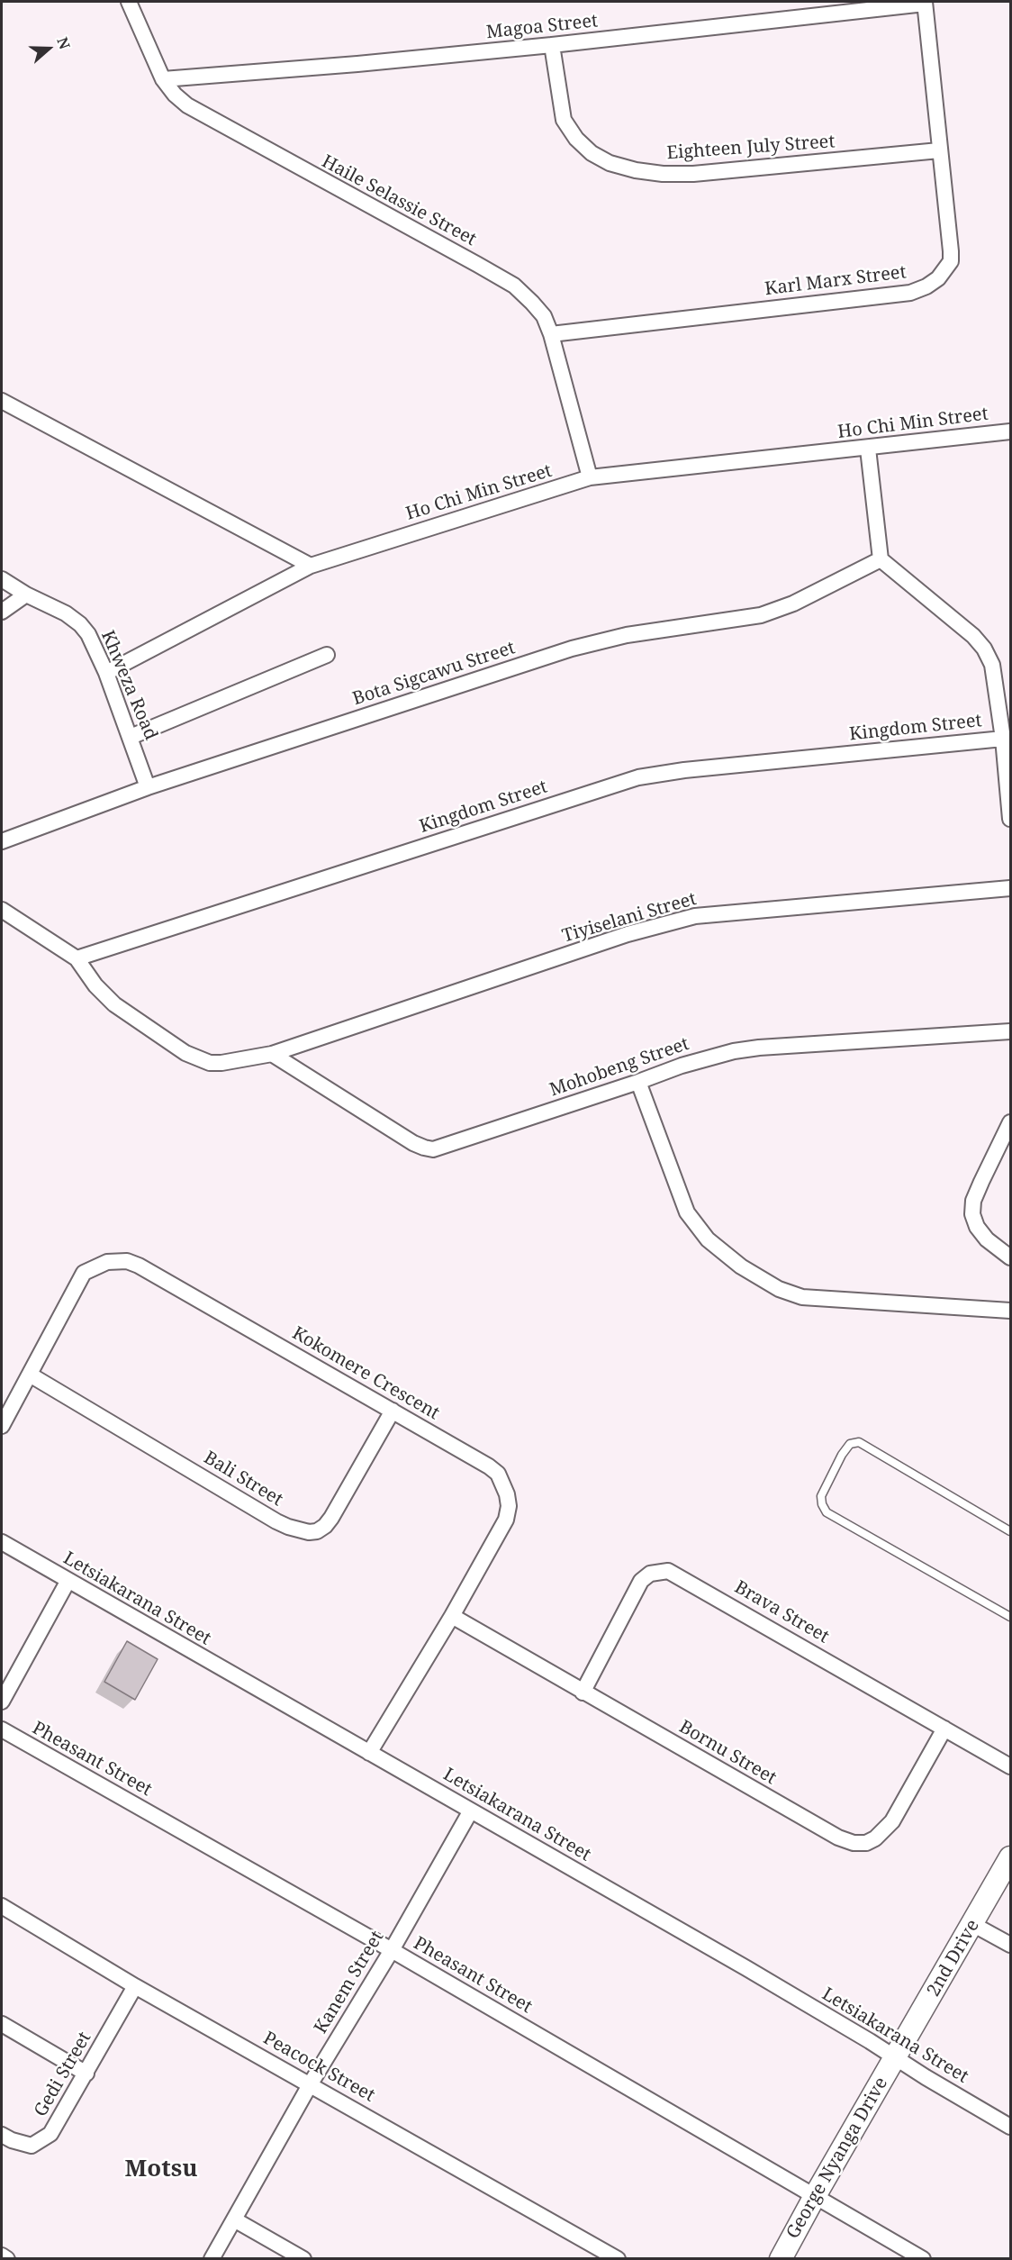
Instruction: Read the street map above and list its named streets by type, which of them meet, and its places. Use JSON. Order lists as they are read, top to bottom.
{
  "streets": {
    "street": [
      "Magoa Street",
      "Eighteen July Street",
      "Haile Selassie Street",
      "Karl Marx Street",
      "Ho Chi Min Street",
      "Bota Sigcawu Street",
      "Khweza Road",
      "Kingdom Street",
      "Tiyiselani Street",
      "Mohobeng Street",
      "Kokomere Crescent",
      "Bali Street",
      "Letsiakarana Street",
      "Brava Street",
      "Bornu Street",
      "Pheasant Street",
      "2nd Drive",
      "Kanem Street",
      "Peacock Street",
      "Gedi Street",
      "George Nyanga Drive"
    ]
  },
  "crossings": [
    ["Magoa Street", "Eighteen July Street"],
    ["Magoa Street", "Haile Selassie Street"],
    ["Magoa Street", "Karl Marx Street"],
    ["Eighteen July Street", "Karl Marx Street"],
    ["Haile Selassie Street", "Karl Marx Street"],
    ["Haile Selassie Street", "Ho Chi Min Street"],
    ["Ho Chi Min Street", "Khweza Road"],
    ["Bota Sigcawu Street", "Khweza Road"],
    ["Kingdom Street", "Tiyiselani Street"],
    ["Tiyiselani Street", "Mohobeng Street"],
    ["Kokomere Crescent", "Bali Street"],
    ["Kokomere Crescent", "Letsiakarana Street"],
    ["Kokomere Crescent", "Bornu Street"],
    ["Letsiakarana Street", "2nd Drive"],
    ["Letsiakarana Street", "Kanem Street"],
    ["Letsiakarana Street", "George Nyanga Drive"],
    ["Brava Street", "Bornu Street"],
    ["Pheasant Street", "Kanem Street"],
    ["Pheasant Street", "George Nyanga Drive"],
    ["2nd Drive", "George Nyanga Drive"],
    ["Kanem Street", "Peacock Street"],
    ["Peacock Street", "Gedi Street"]
  ],
  "districts": ["Motsu"],
  "north": "right"
}
